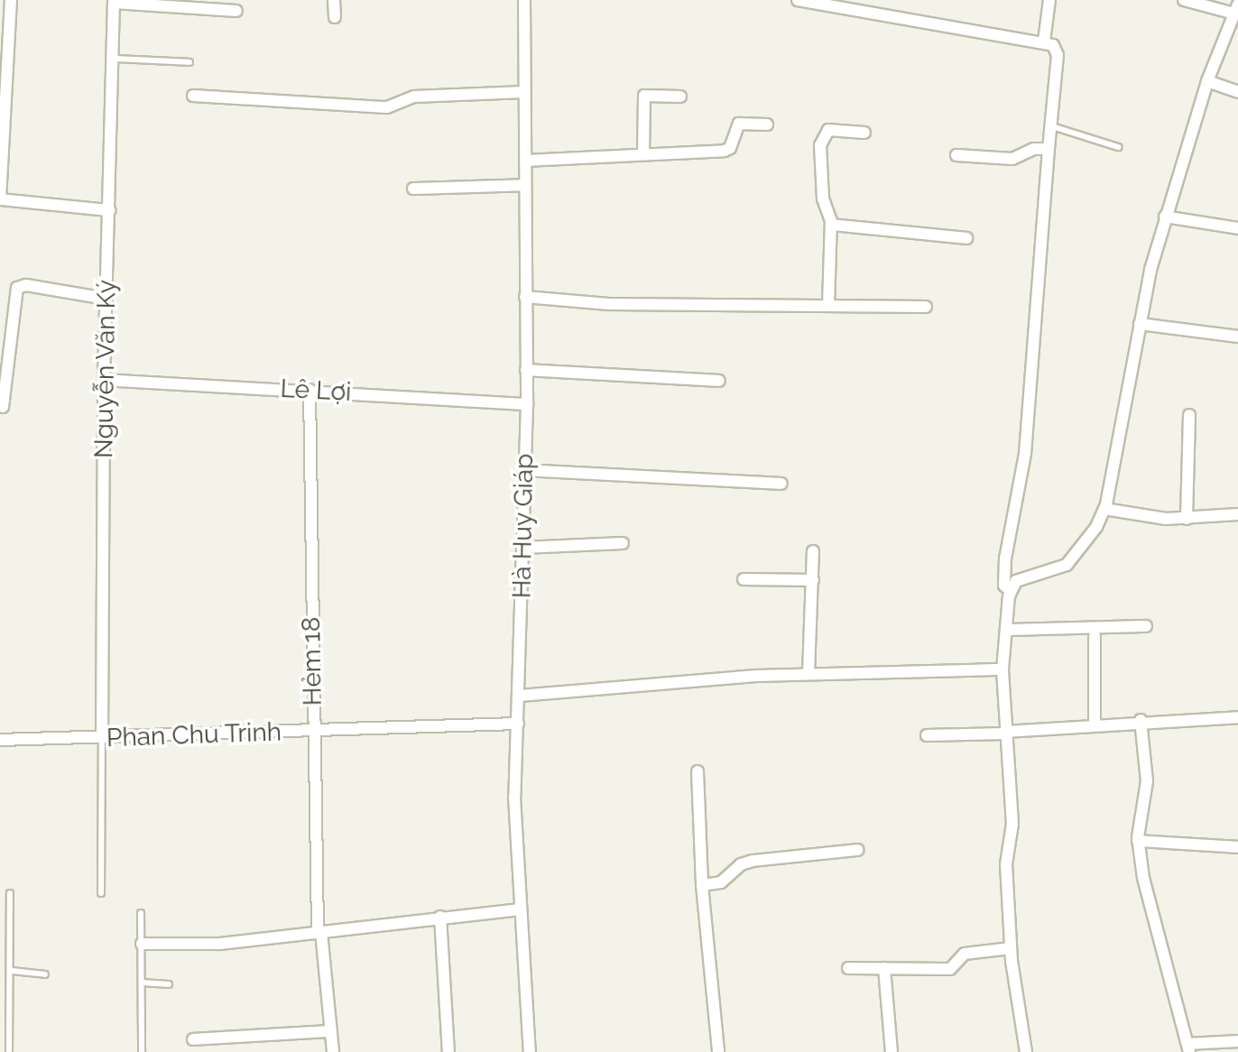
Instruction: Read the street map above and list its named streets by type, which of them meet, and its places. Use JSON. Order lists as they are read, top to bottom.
{
  "streets": {
    "street": [
      "Nguyễn Văn Ký",
      "Lê Lợi",
      "Hà Huy Giáp",
      "Hẻm 18",
      "Phan Chu Trinh"
    ]
  },
  "crossings": [
    ["Nguyễn Văn Ký", "Lê Lợi"],
    ["Nguyễn Văn Ký", "Phan Chu Trinh"],
    ["Lê Lợi", "Hà Huy Giáp"],
    ["Lê Lợi", "Hẻm 18"],
    ["Hà Huy Giáp", "Phan Chu Trinh"],
    ["Hẻm 18", "Phan Chu Trinh"]
  ]
}
